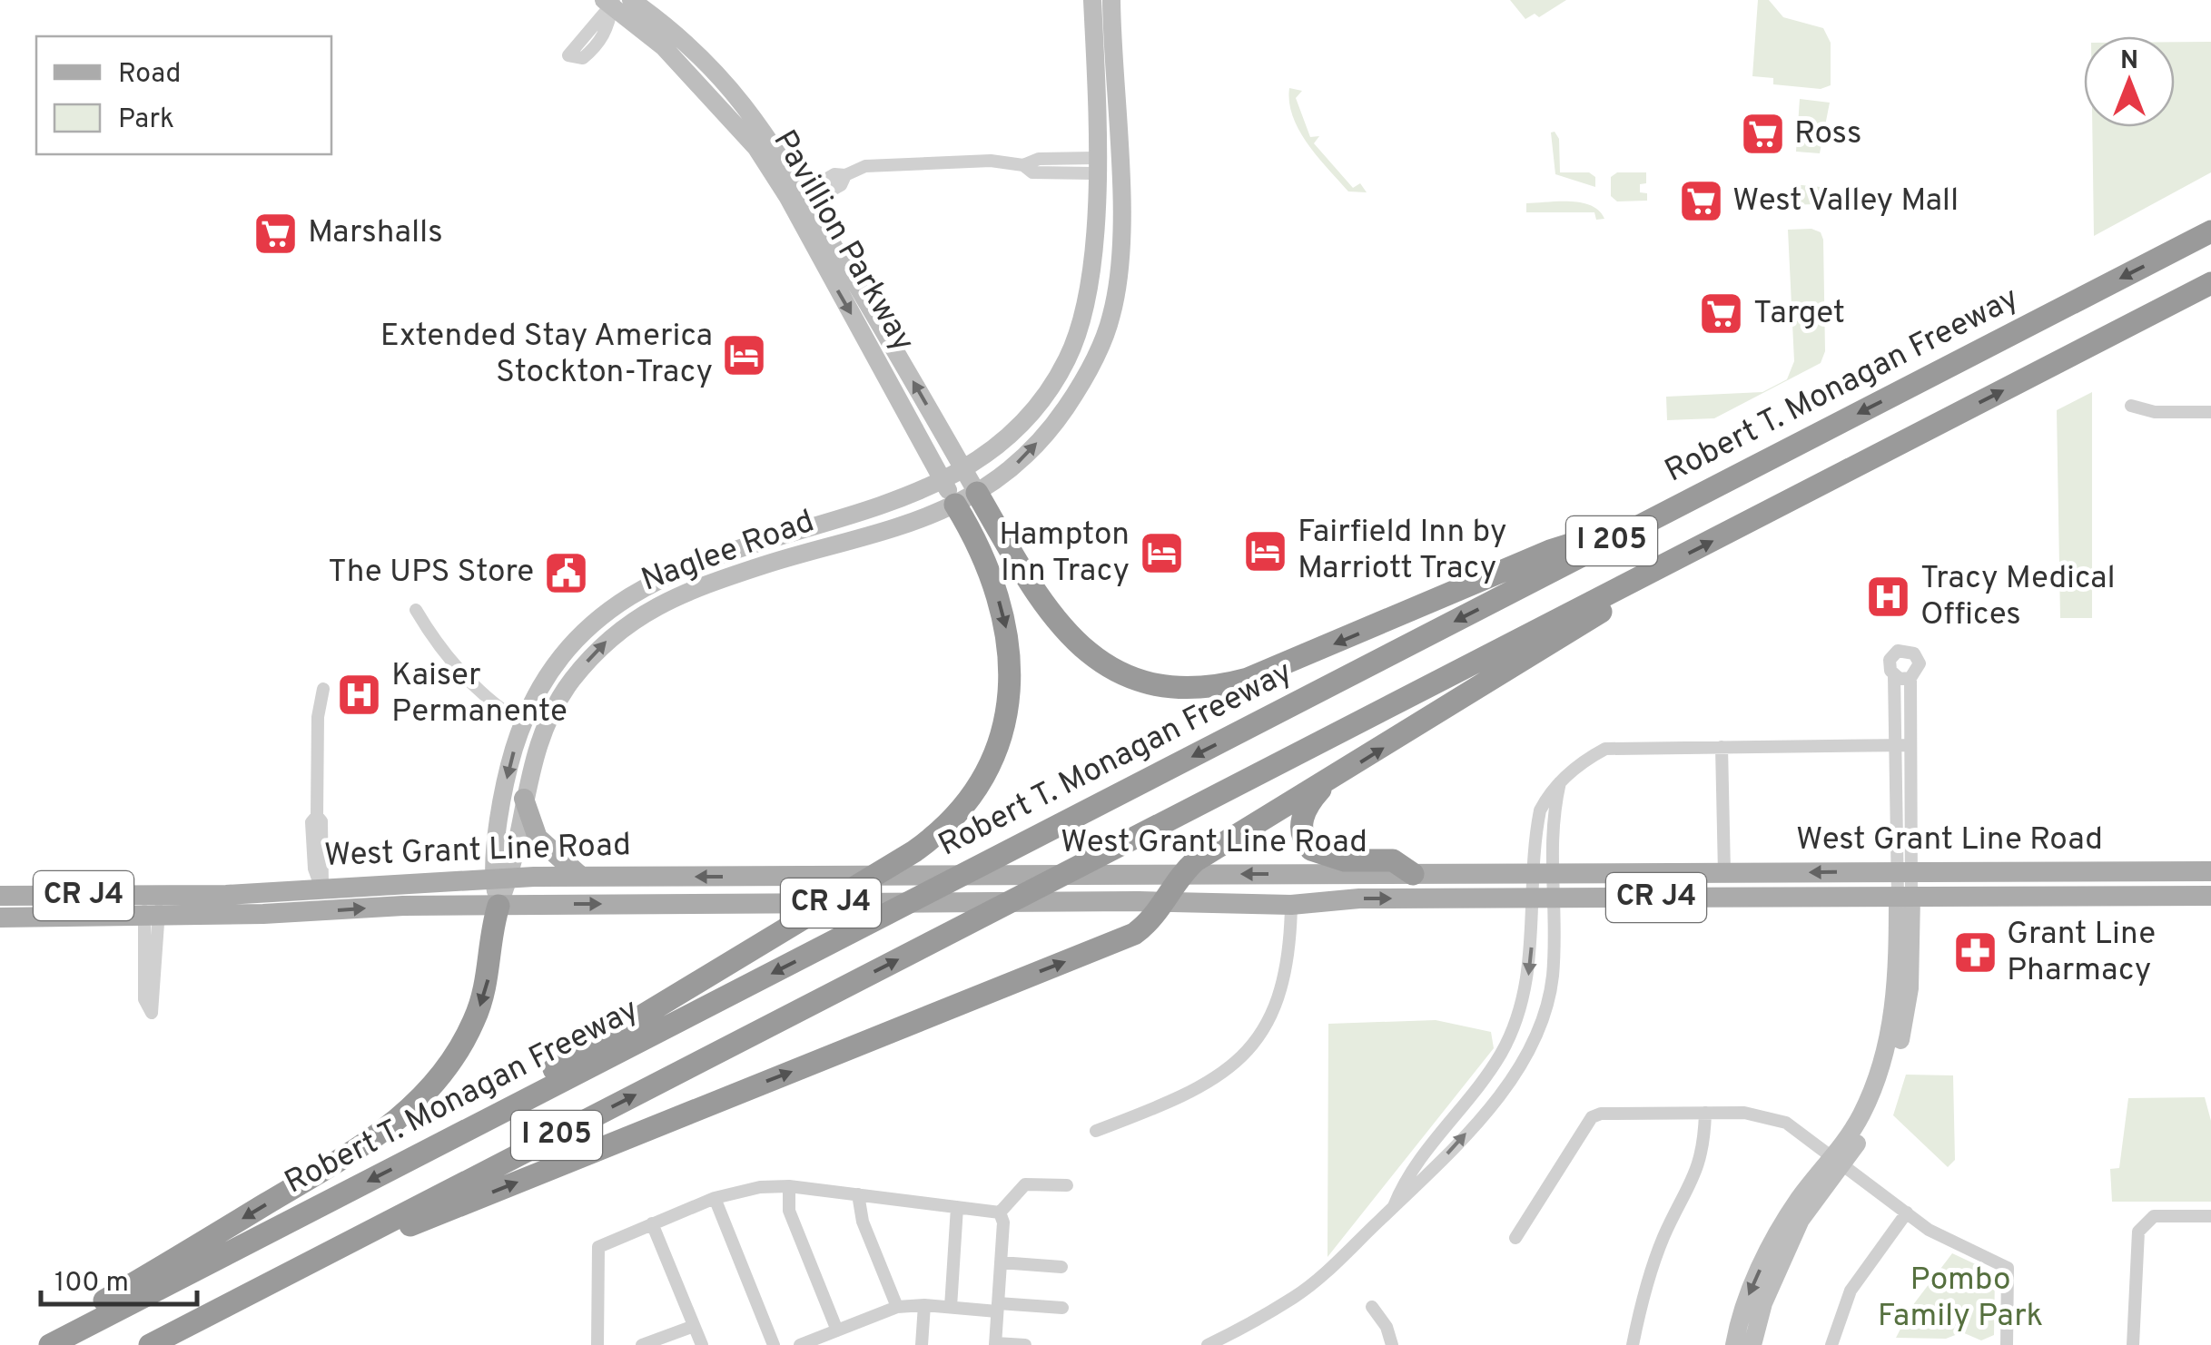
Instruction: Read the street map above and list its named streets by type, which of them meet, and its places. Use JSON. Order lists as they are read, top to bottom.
{
  "streets": {
    "highway": ["Robert T. Monagan Freeway", "I 205"],
    "main road": [
      "Pavillion Parkway",
      "Naglee Road",
      "West Grant Line Road",
      "CR J4"
    ]
  },
  "crossings": [
    ["Pavillion Parkway", "Naglee Road"],
    ["Naglee Road", "West Grant Line Road"]
  ],
  "parks": ["Pombo Family Park"],
  "places": {
    "supermarket": [
      "Ross",
      "West Valley Mall",
      "Marshalls",
      "Target"
    ],
    "hotel": ["Extended Stay America Stockton-Tracy", "Fairfield Inn by Marriott Tracy", "Hampton Inn Tracy"],
    "public building": ["The UPS Store"],
    "hospital": ["Tracy Medical Offices", "Kaiser Permanente"],
    "pharmacy": ["Grant Line Pharmacy"]
  },
  "legend": ["Road", "Park"],
  "scale_bar": "100 m",
  "north": "top"
}
